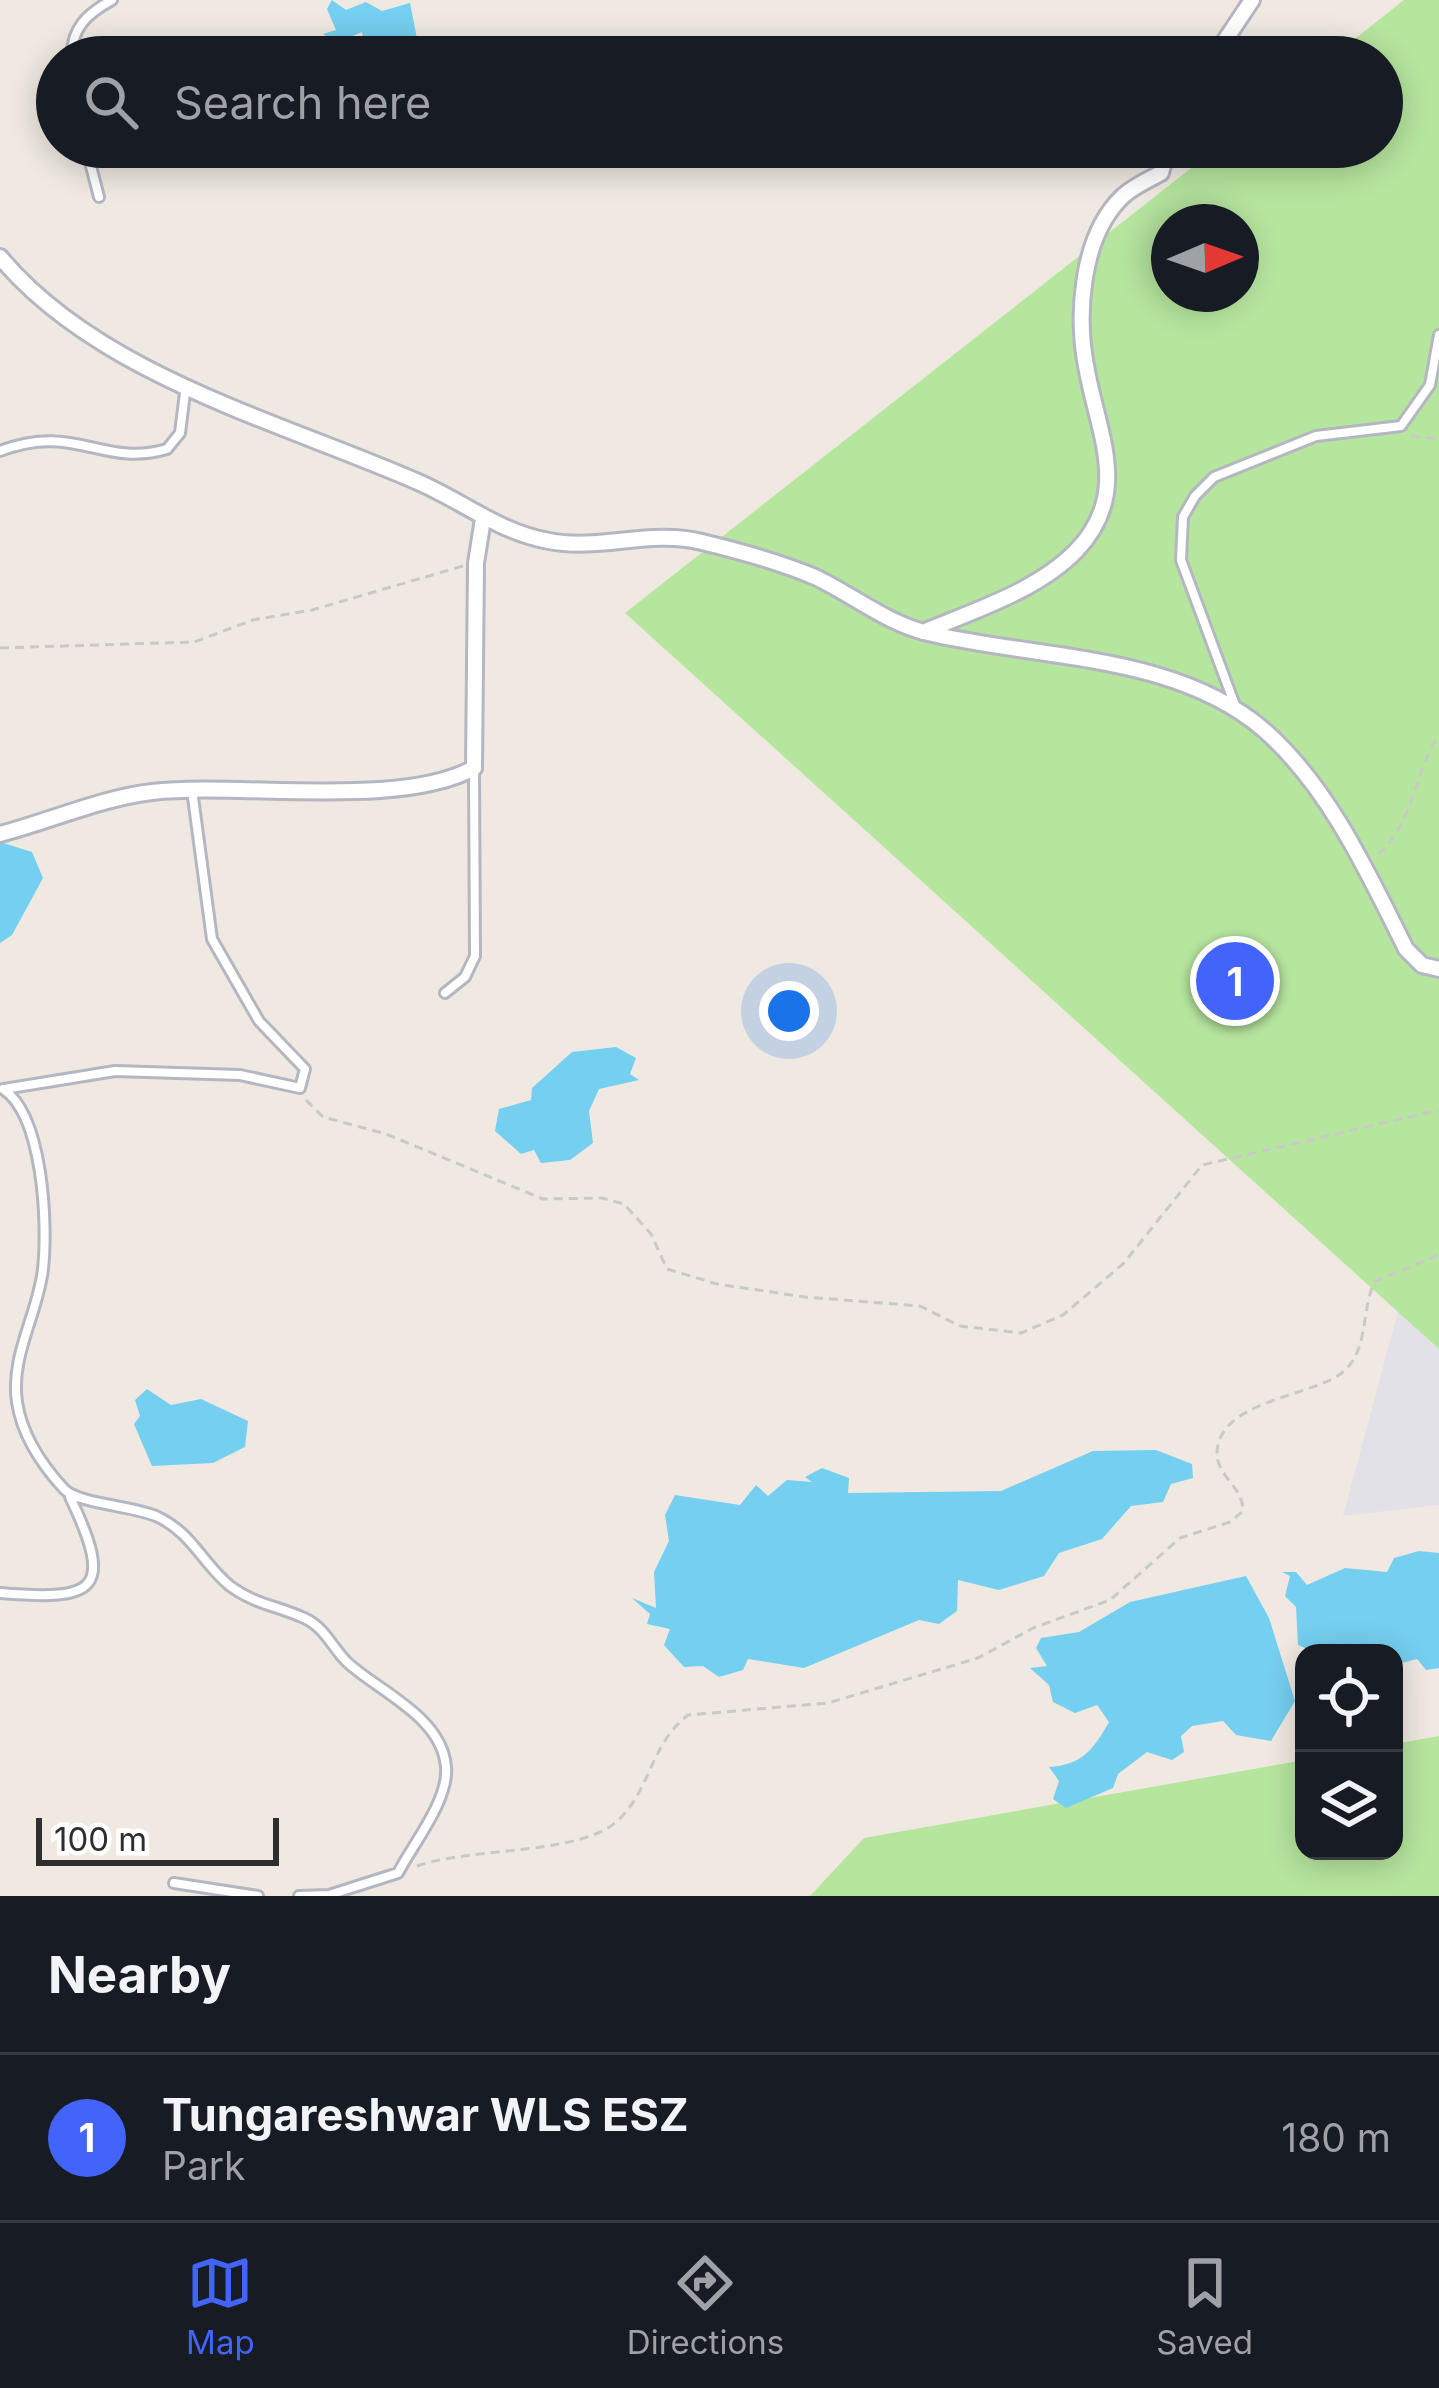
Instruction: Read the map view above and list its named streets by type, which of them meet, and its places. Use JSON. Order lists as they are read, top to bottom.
{
  "scale_bar": "100 m",
  "north": "right",
  "page": {
    "search": "Search here",
    "pins": "1",
    "scale": "100 m",
    "heading": "Nearby",
    "list": [
      {
        "mark": "1",
        "name": "Tungareshwar WLS ESZ",
        "note": "Park",
        "value": "180 m"
      }
    ],
    "nav": ["Map", "Directions", "Saved"]
  }
}
